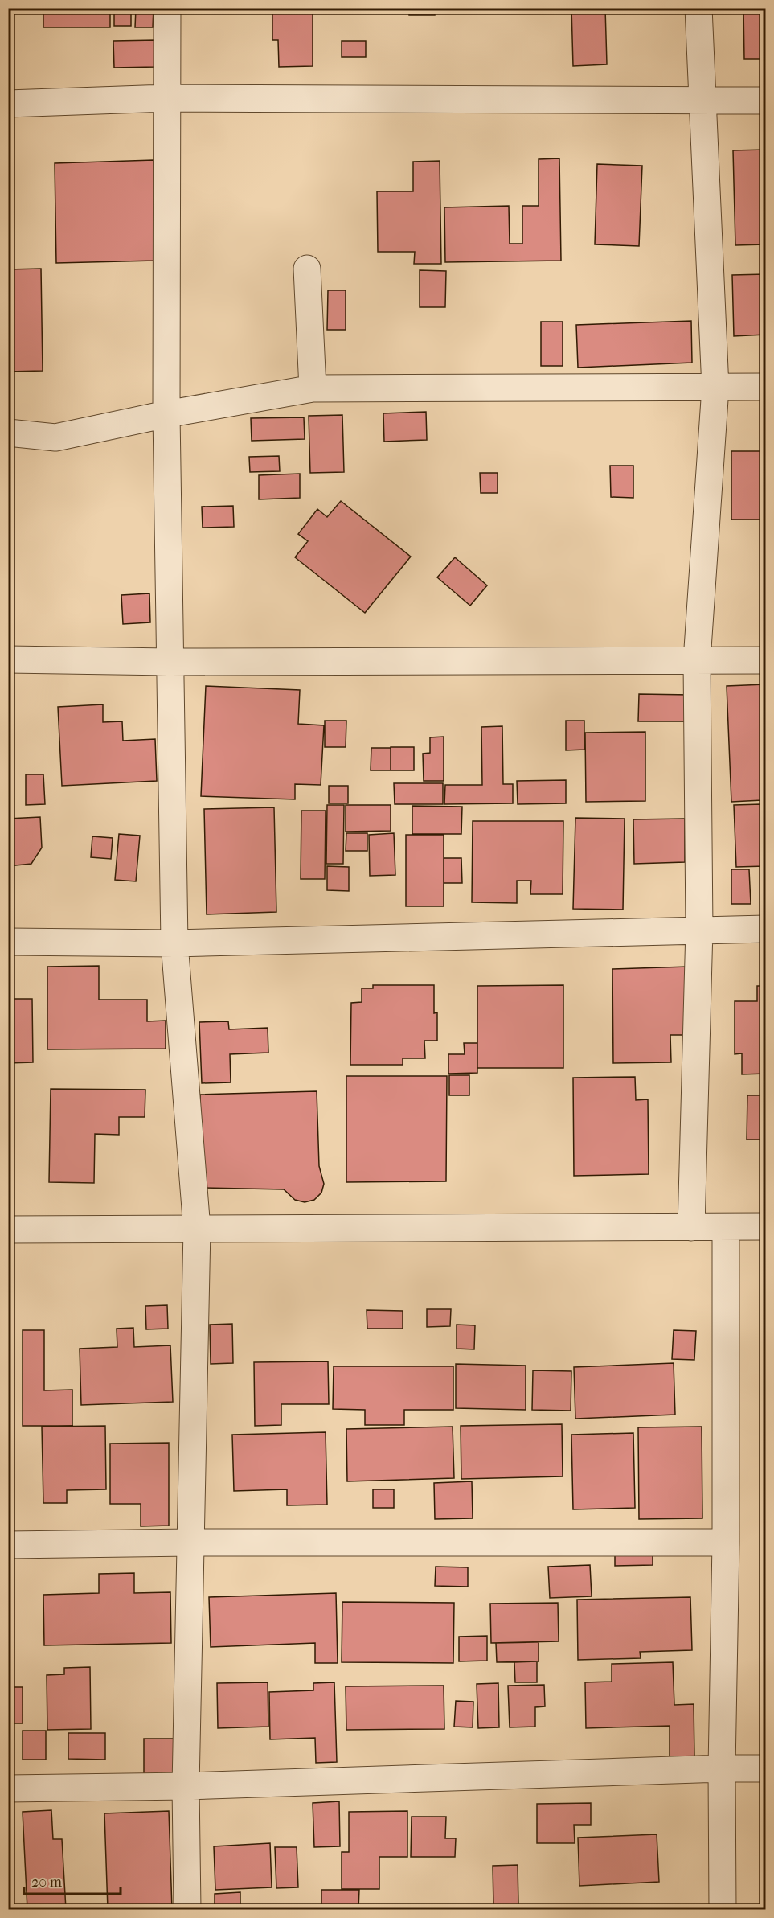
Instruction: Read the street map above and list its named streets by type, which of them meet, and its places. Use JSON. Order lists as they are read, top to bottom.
{
  "scale_bar": "20 m"
}
